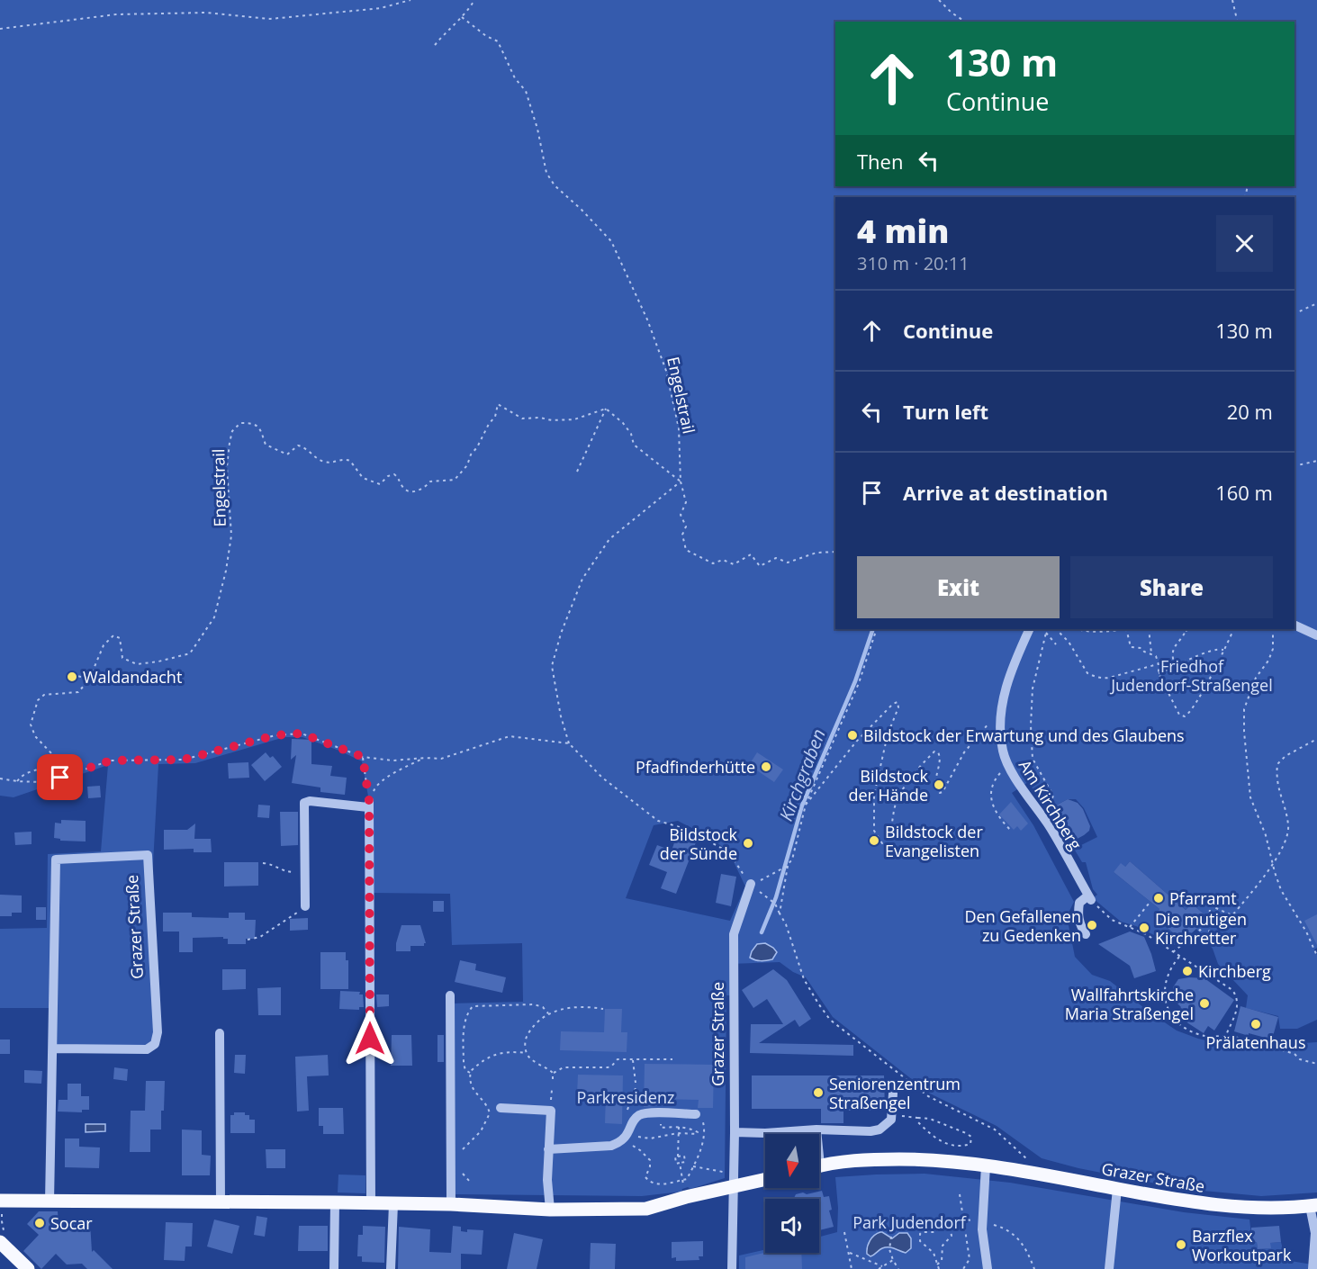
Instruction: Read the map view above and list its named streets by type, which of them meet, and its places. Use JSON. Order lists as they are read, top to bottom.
{
  "streets": {
    "main road": ["Grazer Straße"],
    "street": ["Am Kirchberg"],
    "path": ["Engelstrail"]
  },
  "water": ["Kirchgraben"],
  "parks": ["Friedhof Judendorf-Straßengel", "Parkresidenz", "Park Judendorf"],
  "places": [
    "Waldandacht",
    "Bildstock der Erwartung und des Glaubens",
    "Pfadfinderhütte",
    "Bildstock der Hände",
    "Bildstock der Evangelisten",
    "Bildstock der Sünde",
    "Pfarramt",
    "Den Gefallenen zu Gedenken",
    "Die mutigen Kirchretter",
    "Kirchberg",
    "Wallfahrtskirche Maria Straßengel",
    "Prälatenhaus",
    "Seniorenzentrum Straßengel",
    "Socar",
    "Barzflex Workoutpark"
  ],
  "north": "bottom",
  "page": {
    "turn": ["130 m", "Continue"],
    "then": "Then",
    "heading": ["4 min", "310 m · 20:11"],
    "list": [
      {
        "name": "Continue",
        "value": "130 m"
      },
      {
        "name": "Turn left",
        "value": "20 m"
      },
      {
        "name": "Arrive at destination",
        "value": "160 m"
      }
    ],
    "buttons": ["Exit", "Share"]
  }
}
